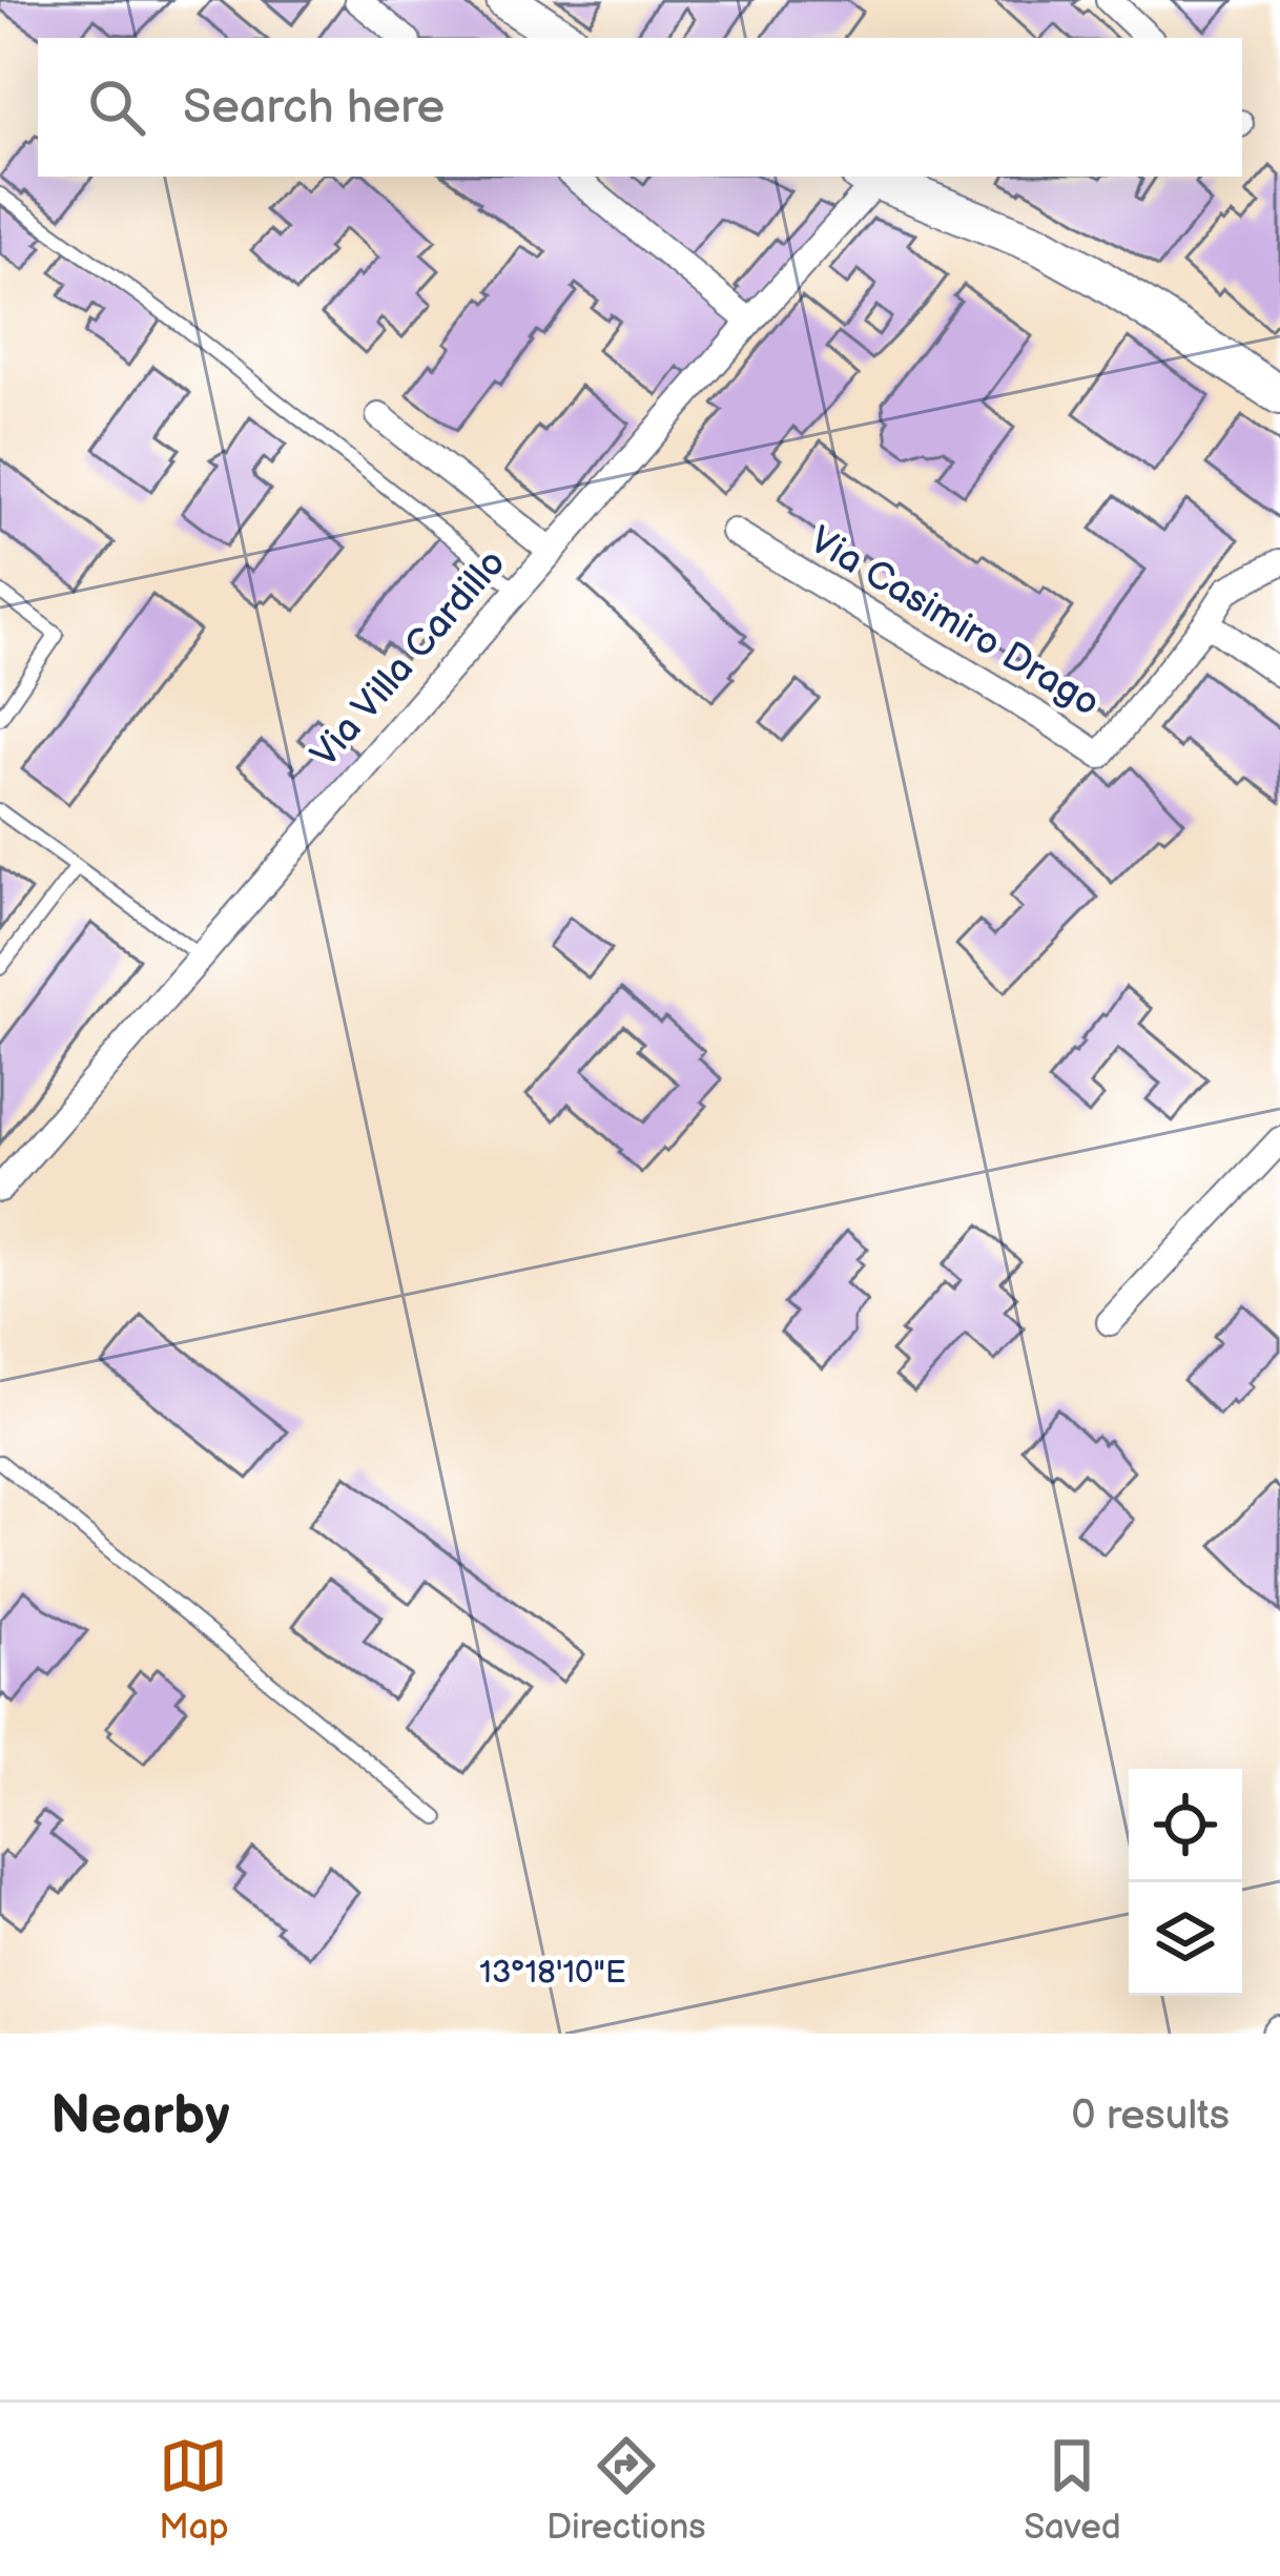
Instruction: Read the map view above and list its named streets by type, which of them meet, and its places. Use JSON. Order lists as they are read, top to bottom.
{
  "streets": {
    "street": ["Via Casimiro Drago", "Via Villa Cardillo"]
  },
  "page": {
    "search": "Search here",
    "heading": ["Nearby", "0 results"],
    "nav": ["Map", "Directions", "Saved"]
  },
  "coordinates": ["13°18'10\"E"]
}
